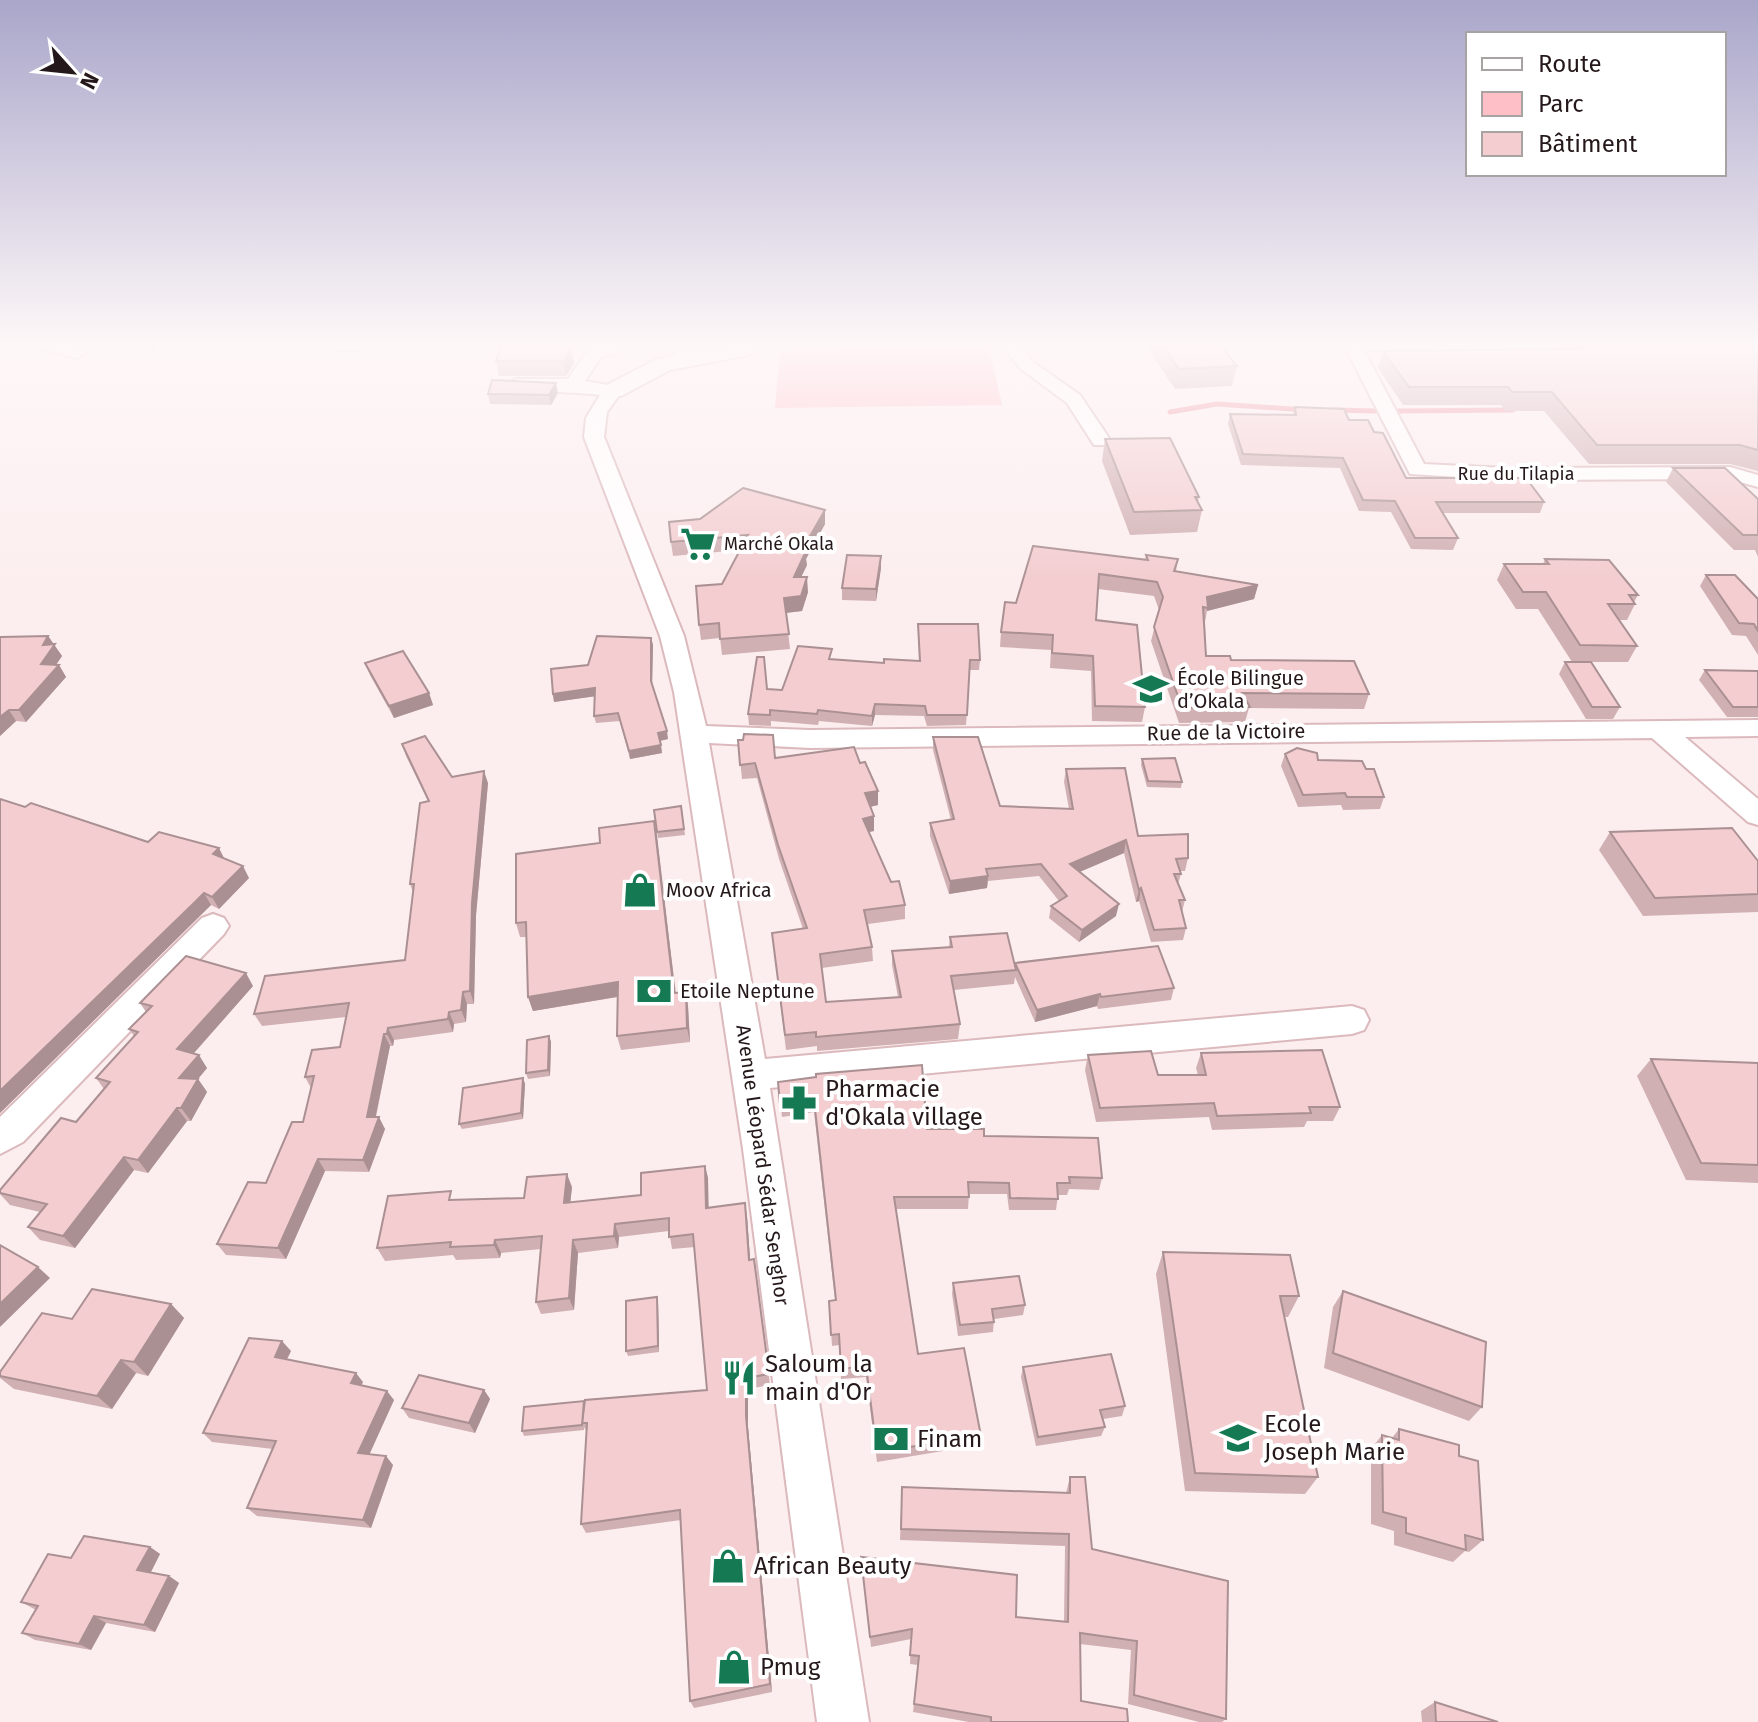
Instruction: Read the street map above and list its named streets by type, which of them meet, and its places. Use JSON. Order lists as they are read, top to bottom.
{
  "streets": {
    "street": ["Rue du Tilapia", "Rue de la Victoire", "Avenue Léopard Sédar Senghor"]
  },
  "crossings": [
    ["Rue de la Victoire", "Avenue Léopard Sédar Senghor"]
  ],
  "places": {
    "supermarket": ["Marché Okala"],
    "school or university": ["École Bilingue d’Okala", "Ecole Joseph Marie"],
    "shop": ["Moov Africa", "African Beauty", "Pmug"],
    "bank": ["Etoile Neptune", "Finam"],
    "pharmacy": ["Pharmacie d'Okala village"],
    "restaurant": ["Saloum la main d'Or"]
  },
  "legend": ["Route", "Parc", "Bâtiment"],
  "north": "bottom right"
}
